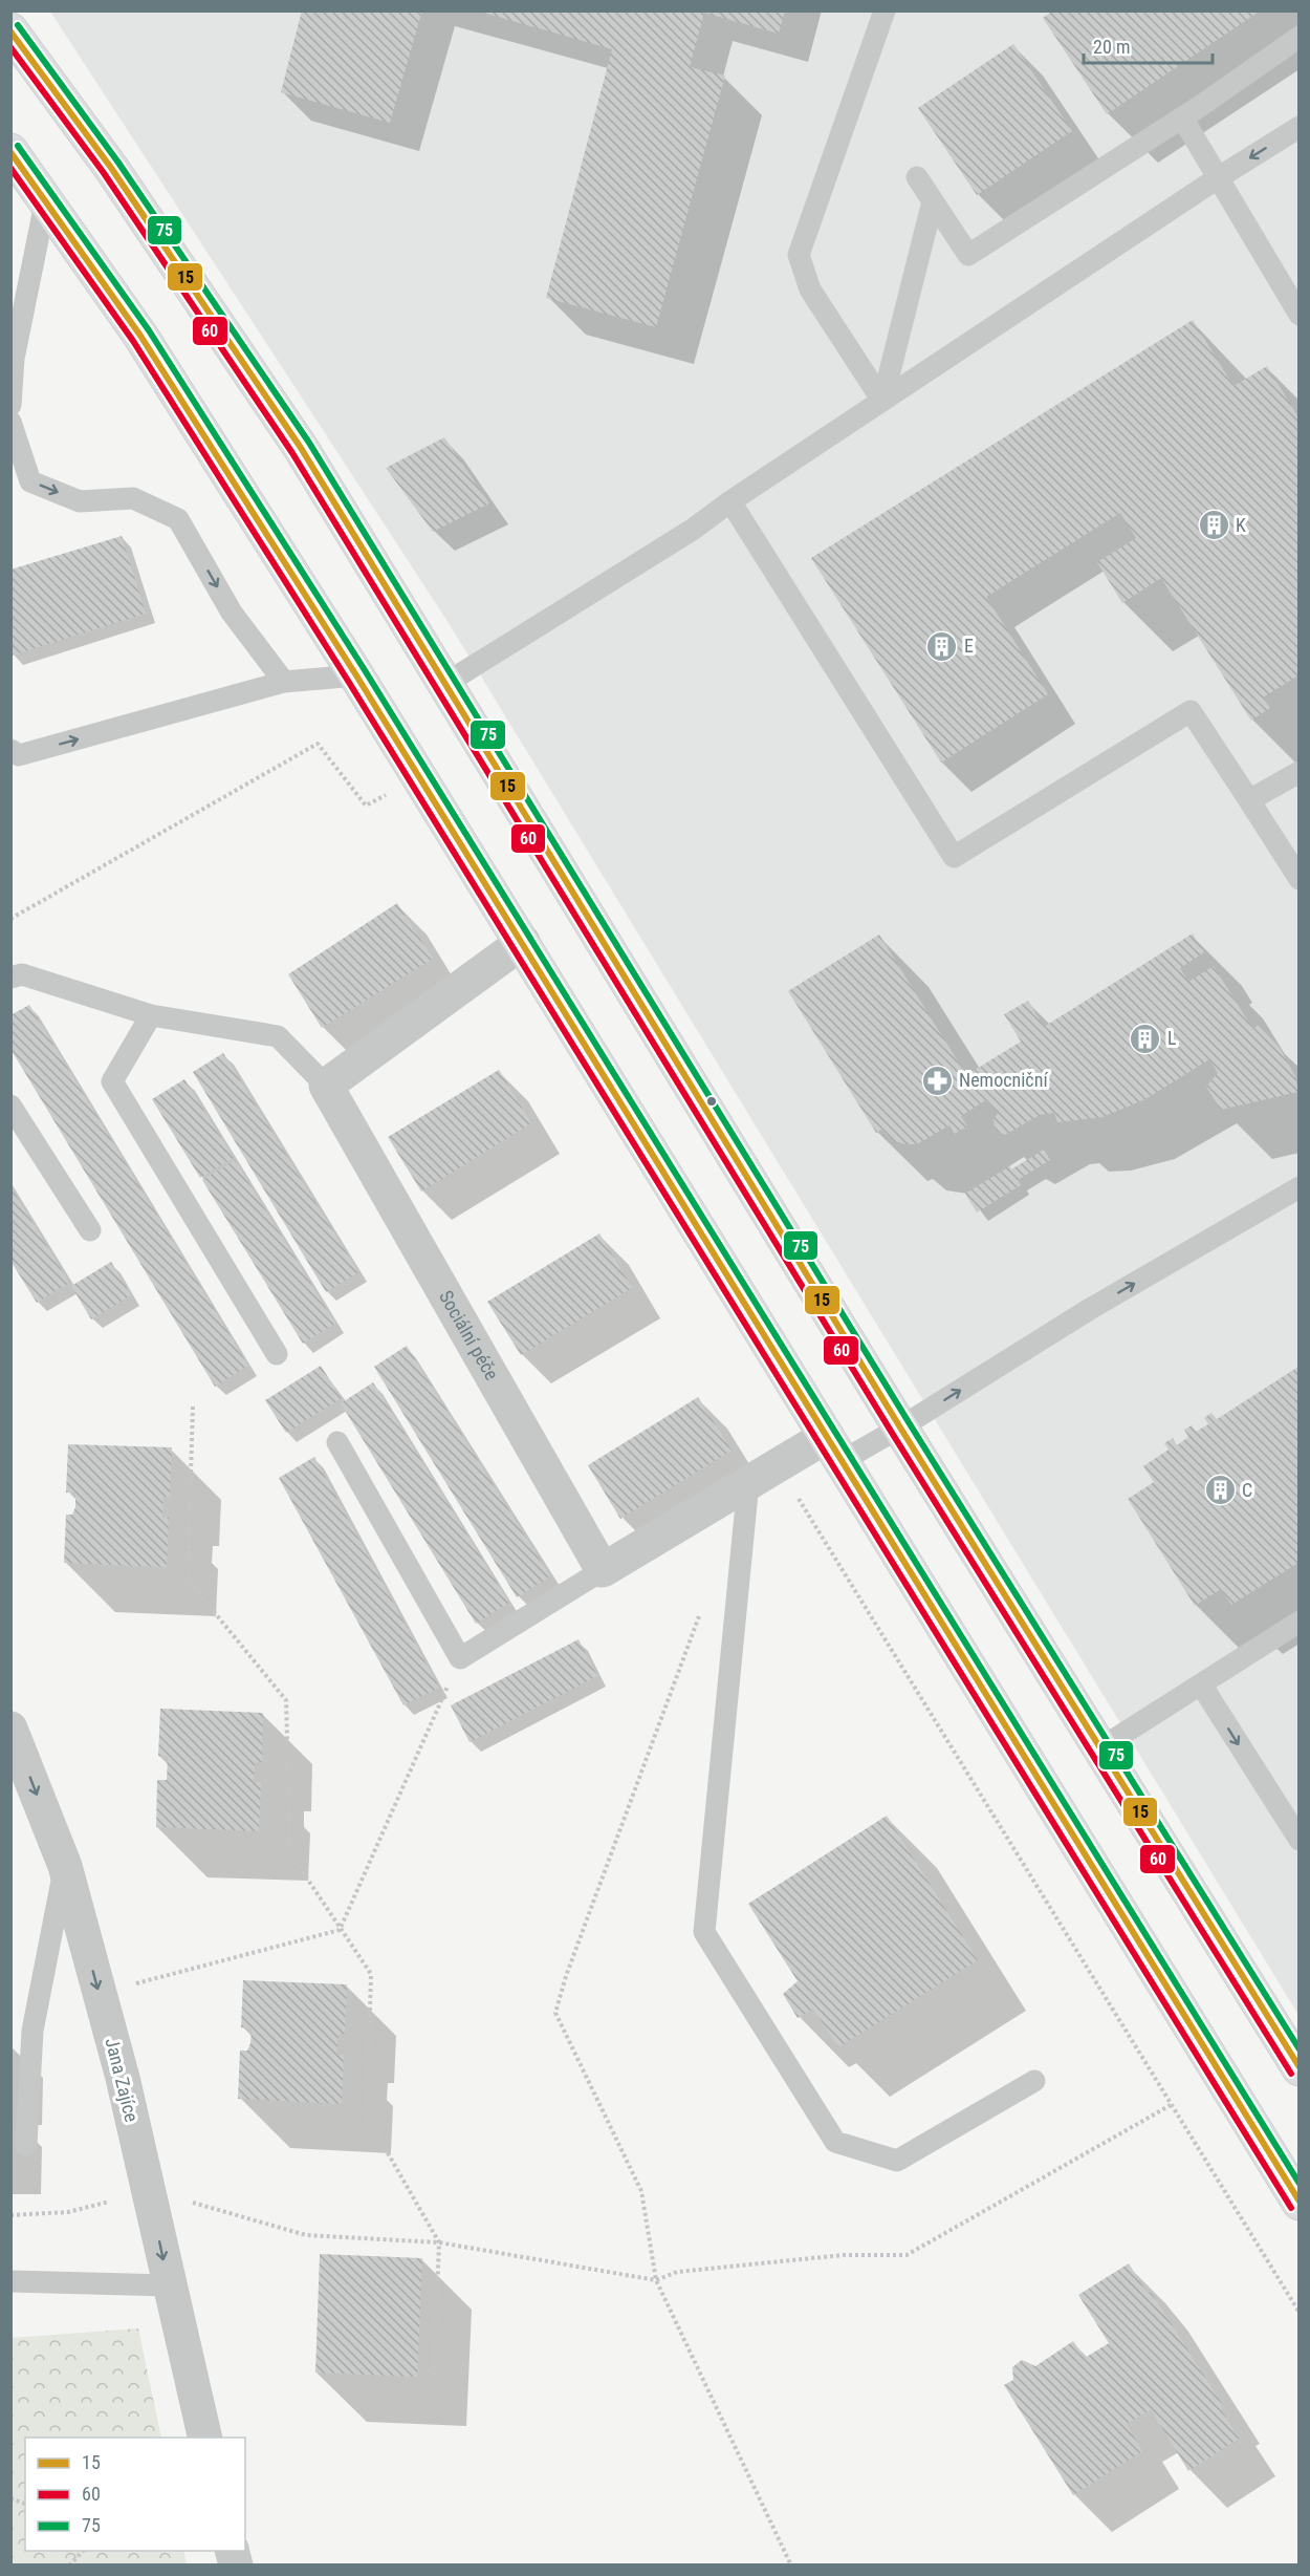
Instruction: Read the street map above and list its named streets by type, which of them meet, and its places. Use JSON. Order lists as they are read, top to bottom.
{
  "streets": {
    "street": ["Sociální péče", "Jana Zajíce"]
  },
  "one_way": ["Jana Zajíce"],
  "places": {
    "building": [
      "K",
      "E",
      "L",
      "C"
    ],
    "pharmacy": ["Nemocniční"]
  },
  "lines": ["transit line 75", "transit line 15", "transit line 60"],
  "legend": ["15", "60", "75"],
  "scale_bar": "20 m"
}
